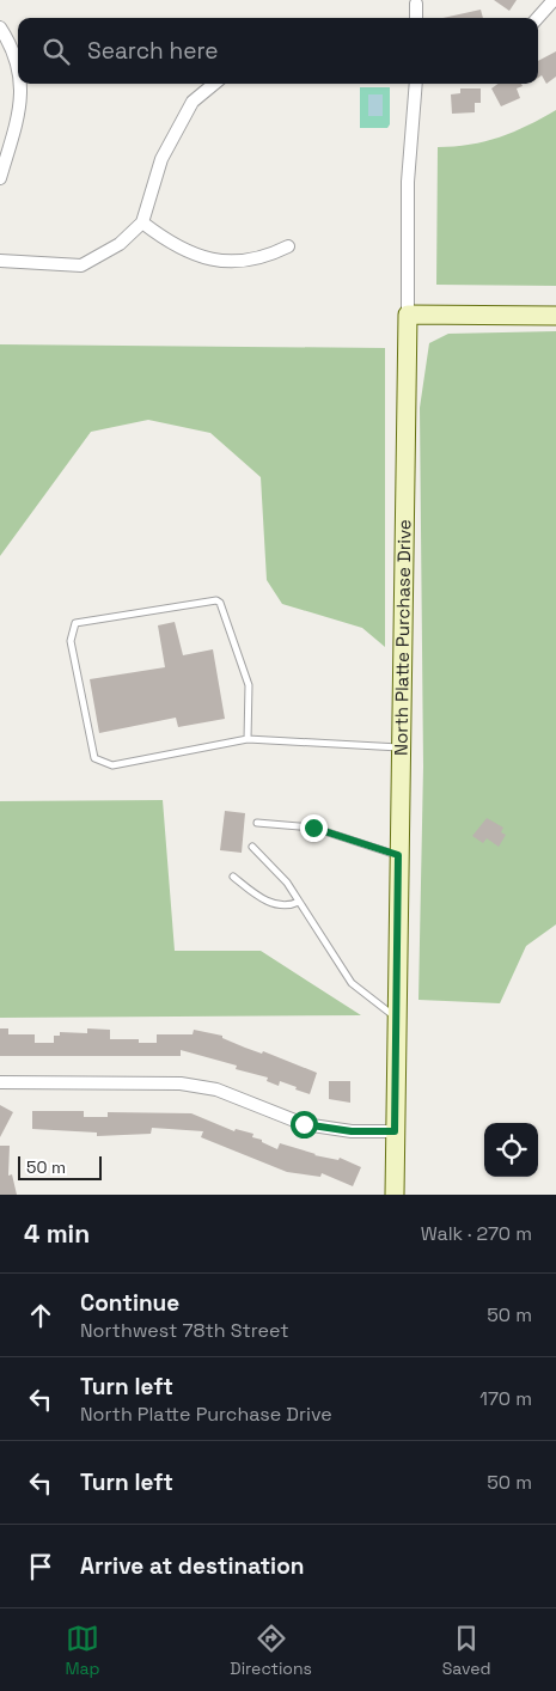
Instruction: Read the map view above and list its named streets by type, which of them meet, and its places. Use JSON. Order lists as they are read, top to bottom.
{
  "streets": {
    "street": ["North Platte Purchase Drive"]
  },
  "scale_bar": "50 m",
  "page": {
    "search": "Search here",
    "scale": "50 m",
    "heading": ["4 min", "Walk · 270 m"],
    "list": [
      ["Continue", "Northwest 78th Street", "50 m"],
      ["Turn left", "North Platte Purchase Drive", "170 m"],
      ["Turn left", "50 m"],
      "Arrive at destination"
    ],
    "nav": ["Map", "Directions", "Saved"]
  }
}
